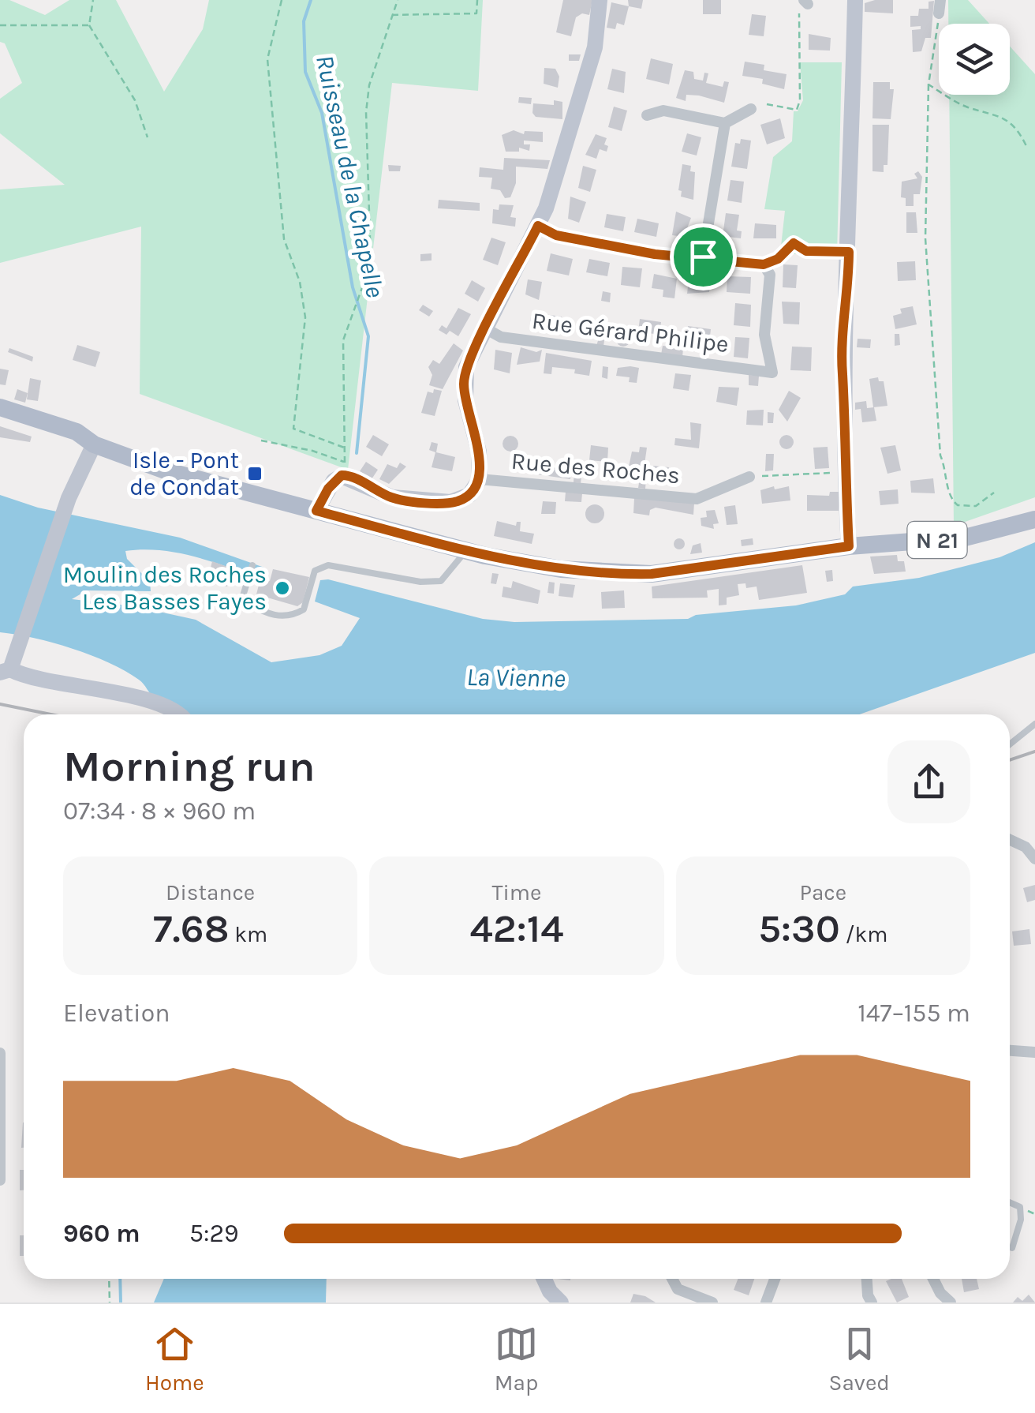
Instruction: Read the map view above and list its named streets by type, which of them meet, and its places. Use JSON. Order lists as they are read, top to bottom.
{
  "streets": {
    "main road": ["N 21"],
    "street": ["Rue Gérard Philipe", "Rue des Roches"]
  },
  "water": ["Ruisseau de la Chapelle", "La Vienne"],
  "places": {
    "transit": ["Isle - Pont de Condat"],
    "other": ["Moulin des Roches Les Basses Fayes"]
  },
  "page": {
    "heading": ["Morning run", "07:34 · 8 × 960 m"],
    "stats": [
      ["Distance", "7.68 km"],
      ["Time", "42:14"],
      ["Pace", "5:30 /km"]
    ],
    "chart": ["Elevation", "147–155 m"],
    "list": [
      {
        "name": "960 m",
        "note": "5:29"
      }
    ],
    "tabs": ["Home", "Map", "Saved"]
  }
}
